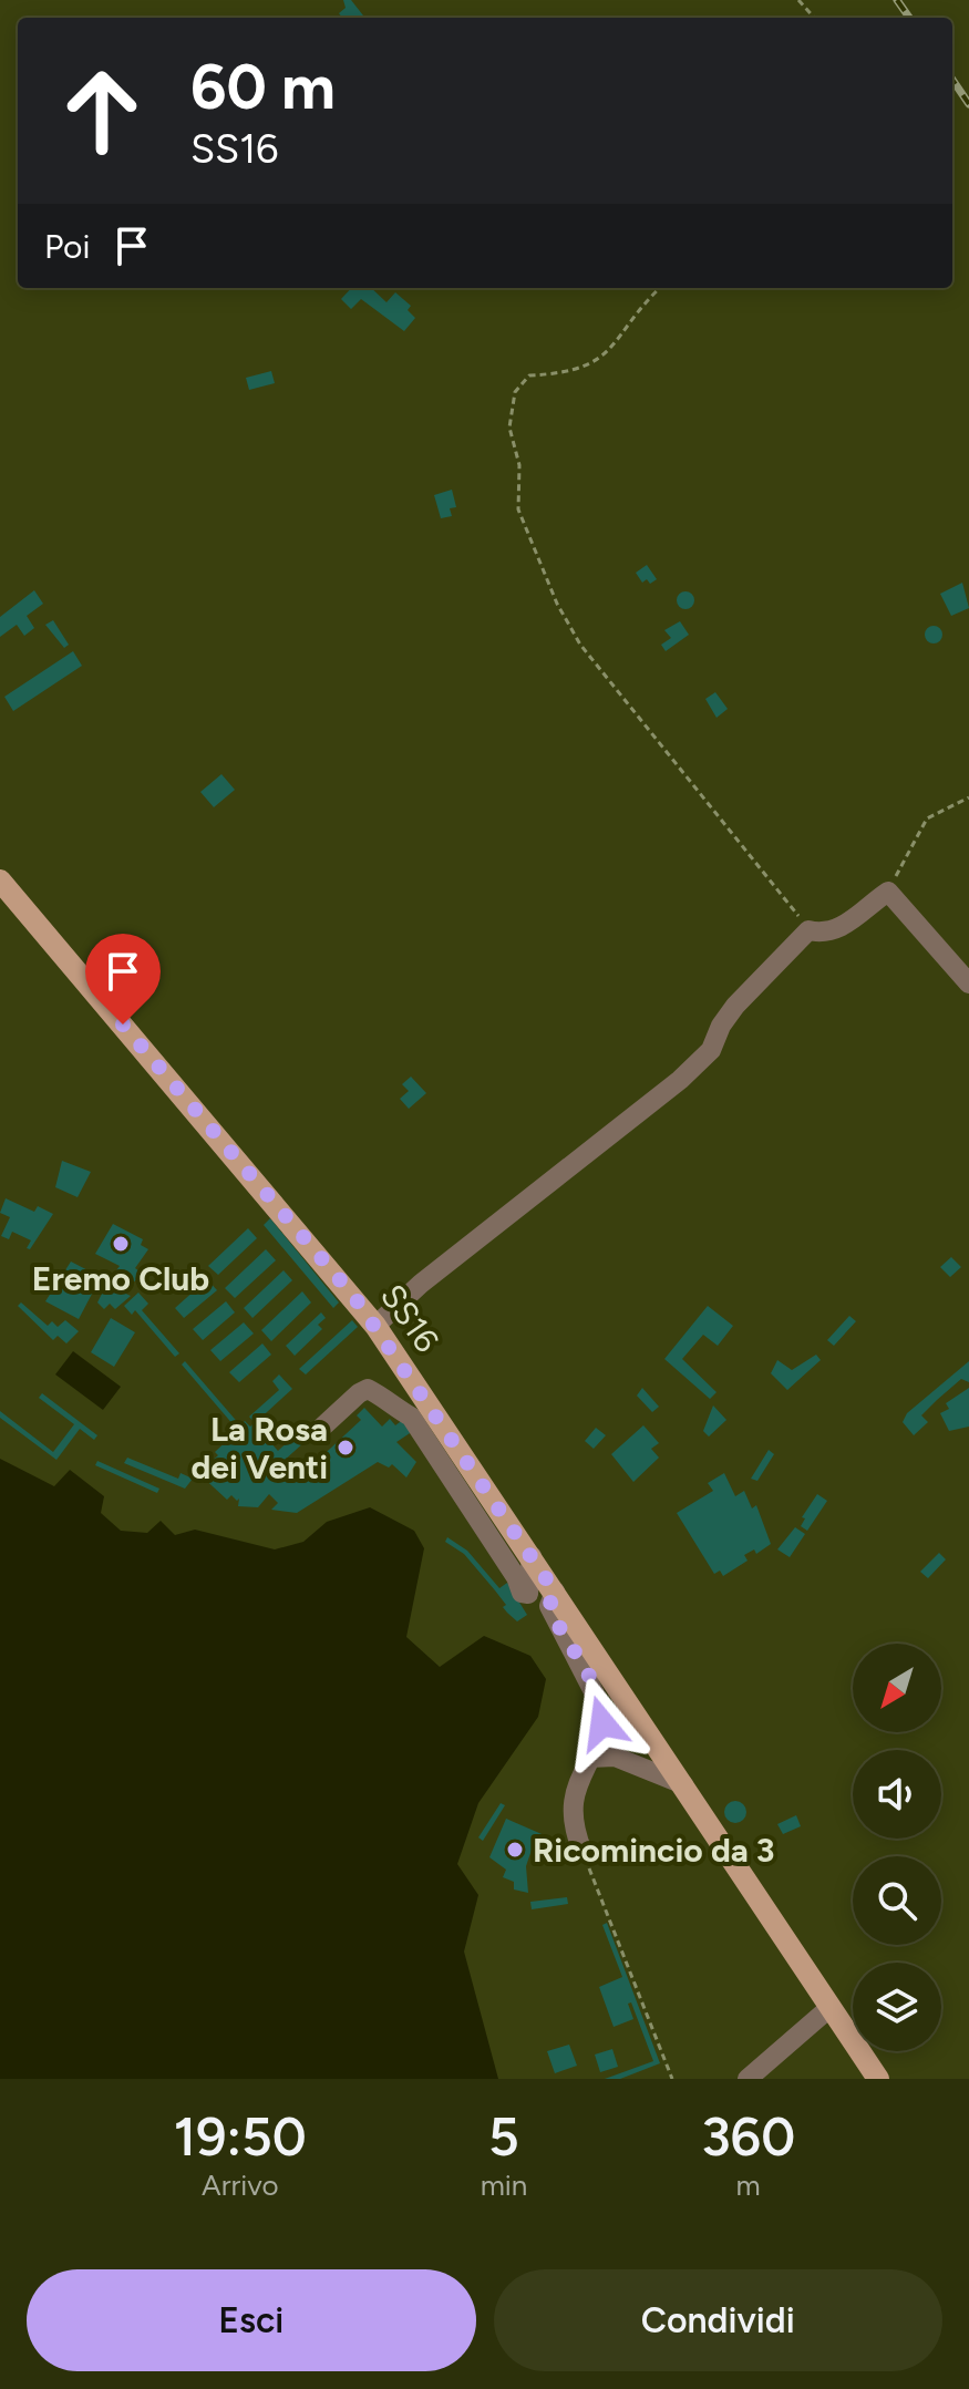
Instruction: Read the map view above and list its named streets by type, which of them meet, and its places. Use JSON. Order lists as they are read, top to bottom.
{
  "streets": {
    "main road": ["SS16"]
  },
  "places": ["Eremo Club", "La Rosa dei Venti", "Ricomincio da 3"],
  "north": "bottom left",
  "page": {
    "turn": ["60 m", "SS16"],
    "then": "Poi",
    "eta": [
      "19:50",
      "Arrivo",
      "5",
      "min",
      "360",
      "m"
    ],
    "buttons": ["Esci", "Condividi"]
  }
}
